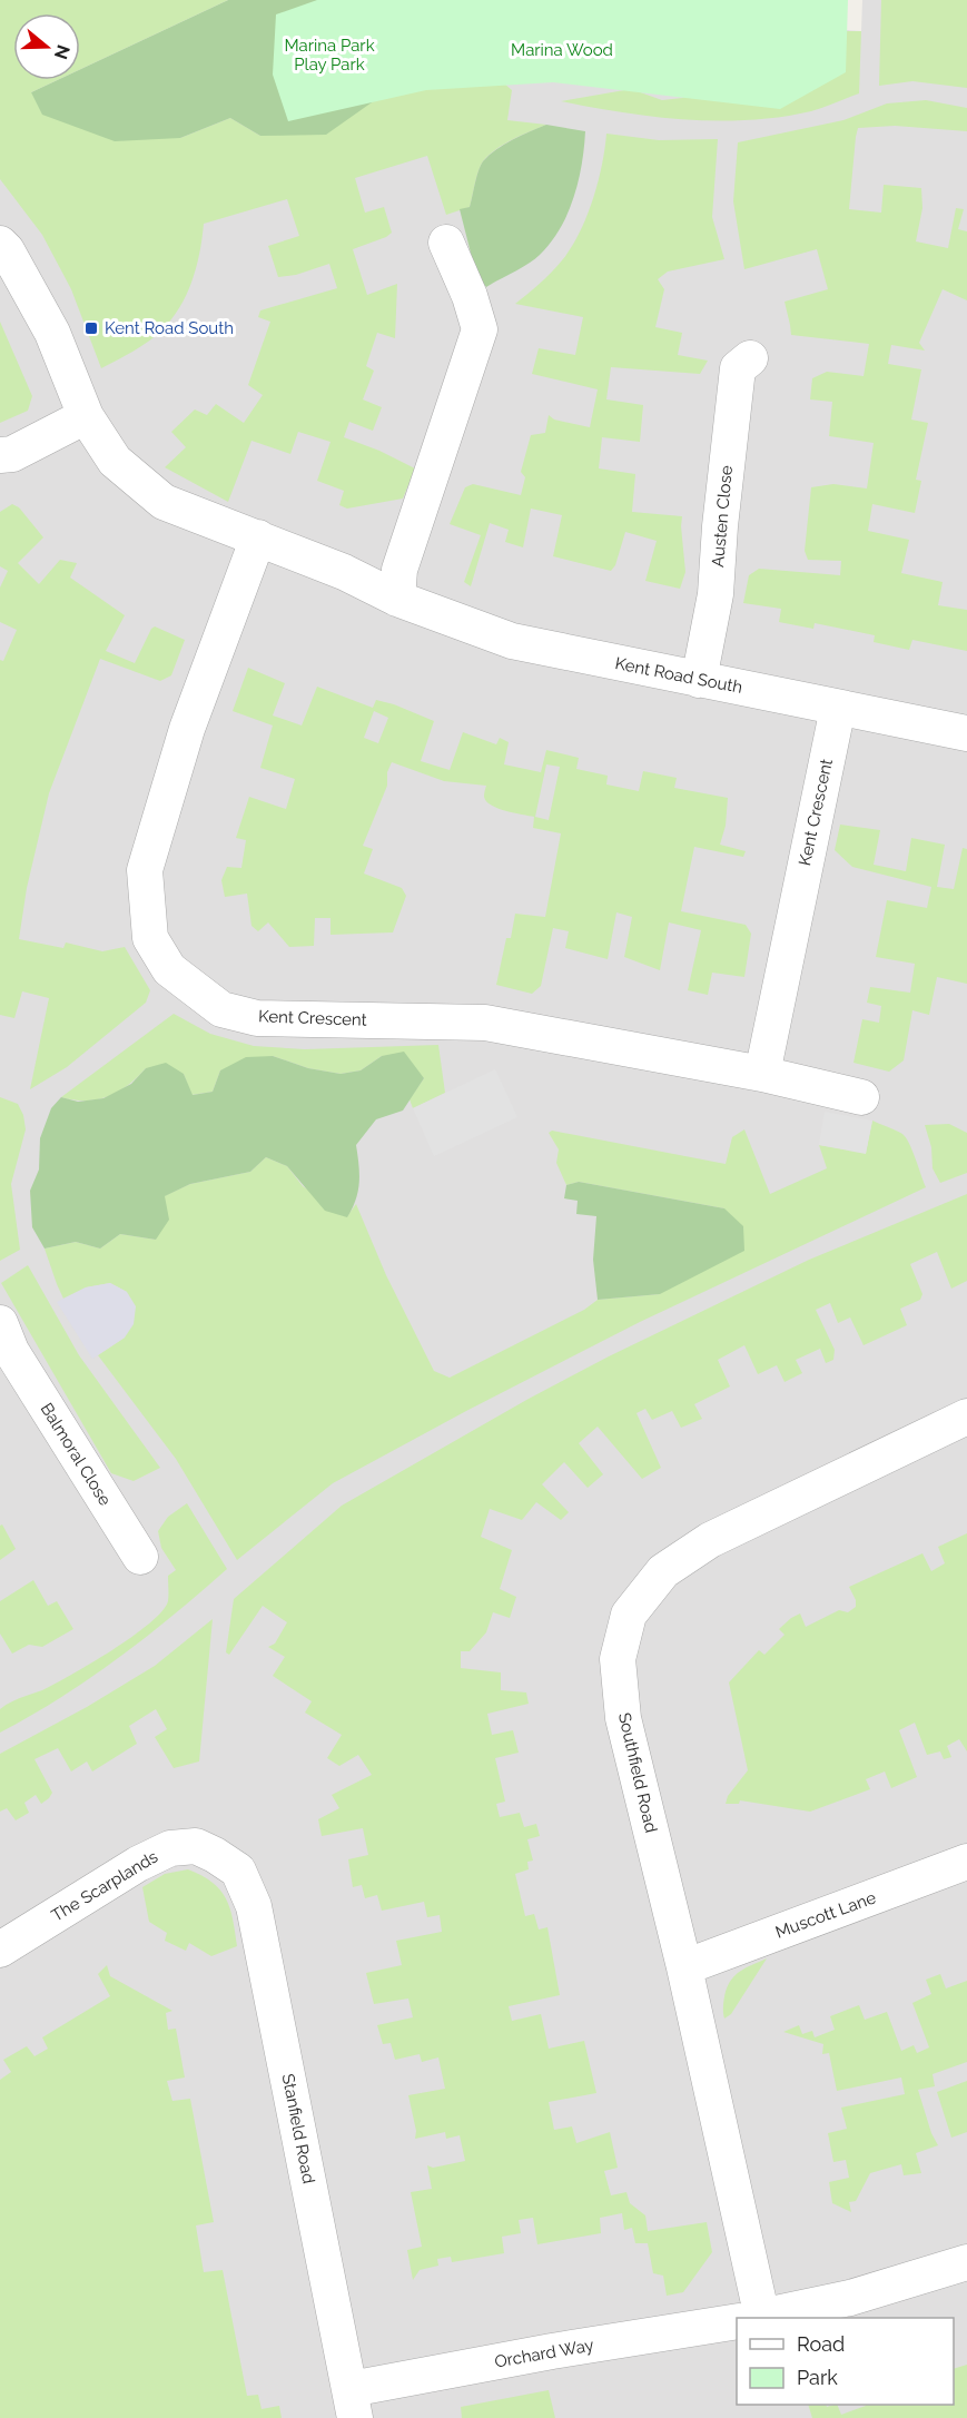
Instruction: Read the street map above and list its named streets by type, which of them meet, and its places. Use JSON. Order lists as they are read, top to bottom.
{
  "streets": {
    "street": [
      "Austen Close",
      "Kent Road South",
      "Kent Crescent",
      "Balmoral Close",
      "Southfield Road",
      "The Scarplands",
      "Muscott Lane",
      "Stanfield Road",
      "Orchard Way"
    ]
  },
  "crossings": [
    ["Austen Close", "Kent Road South"],
    ["Kent Road South", "Kent Crescent"],
    ["Southfield Road", "Muscott Lane"],
    ["The Scarplands", "Stanfield Road"],
    ["Stanfield Road", "Orchard Way"]
  ],
  "parks": ["Marina Park Play Park", "Marina Wood"],
  "places": {
    "transit": ["Kent Road South"]
  },
  "legend": ["Road", "Park"],
  "north": "right"
}
